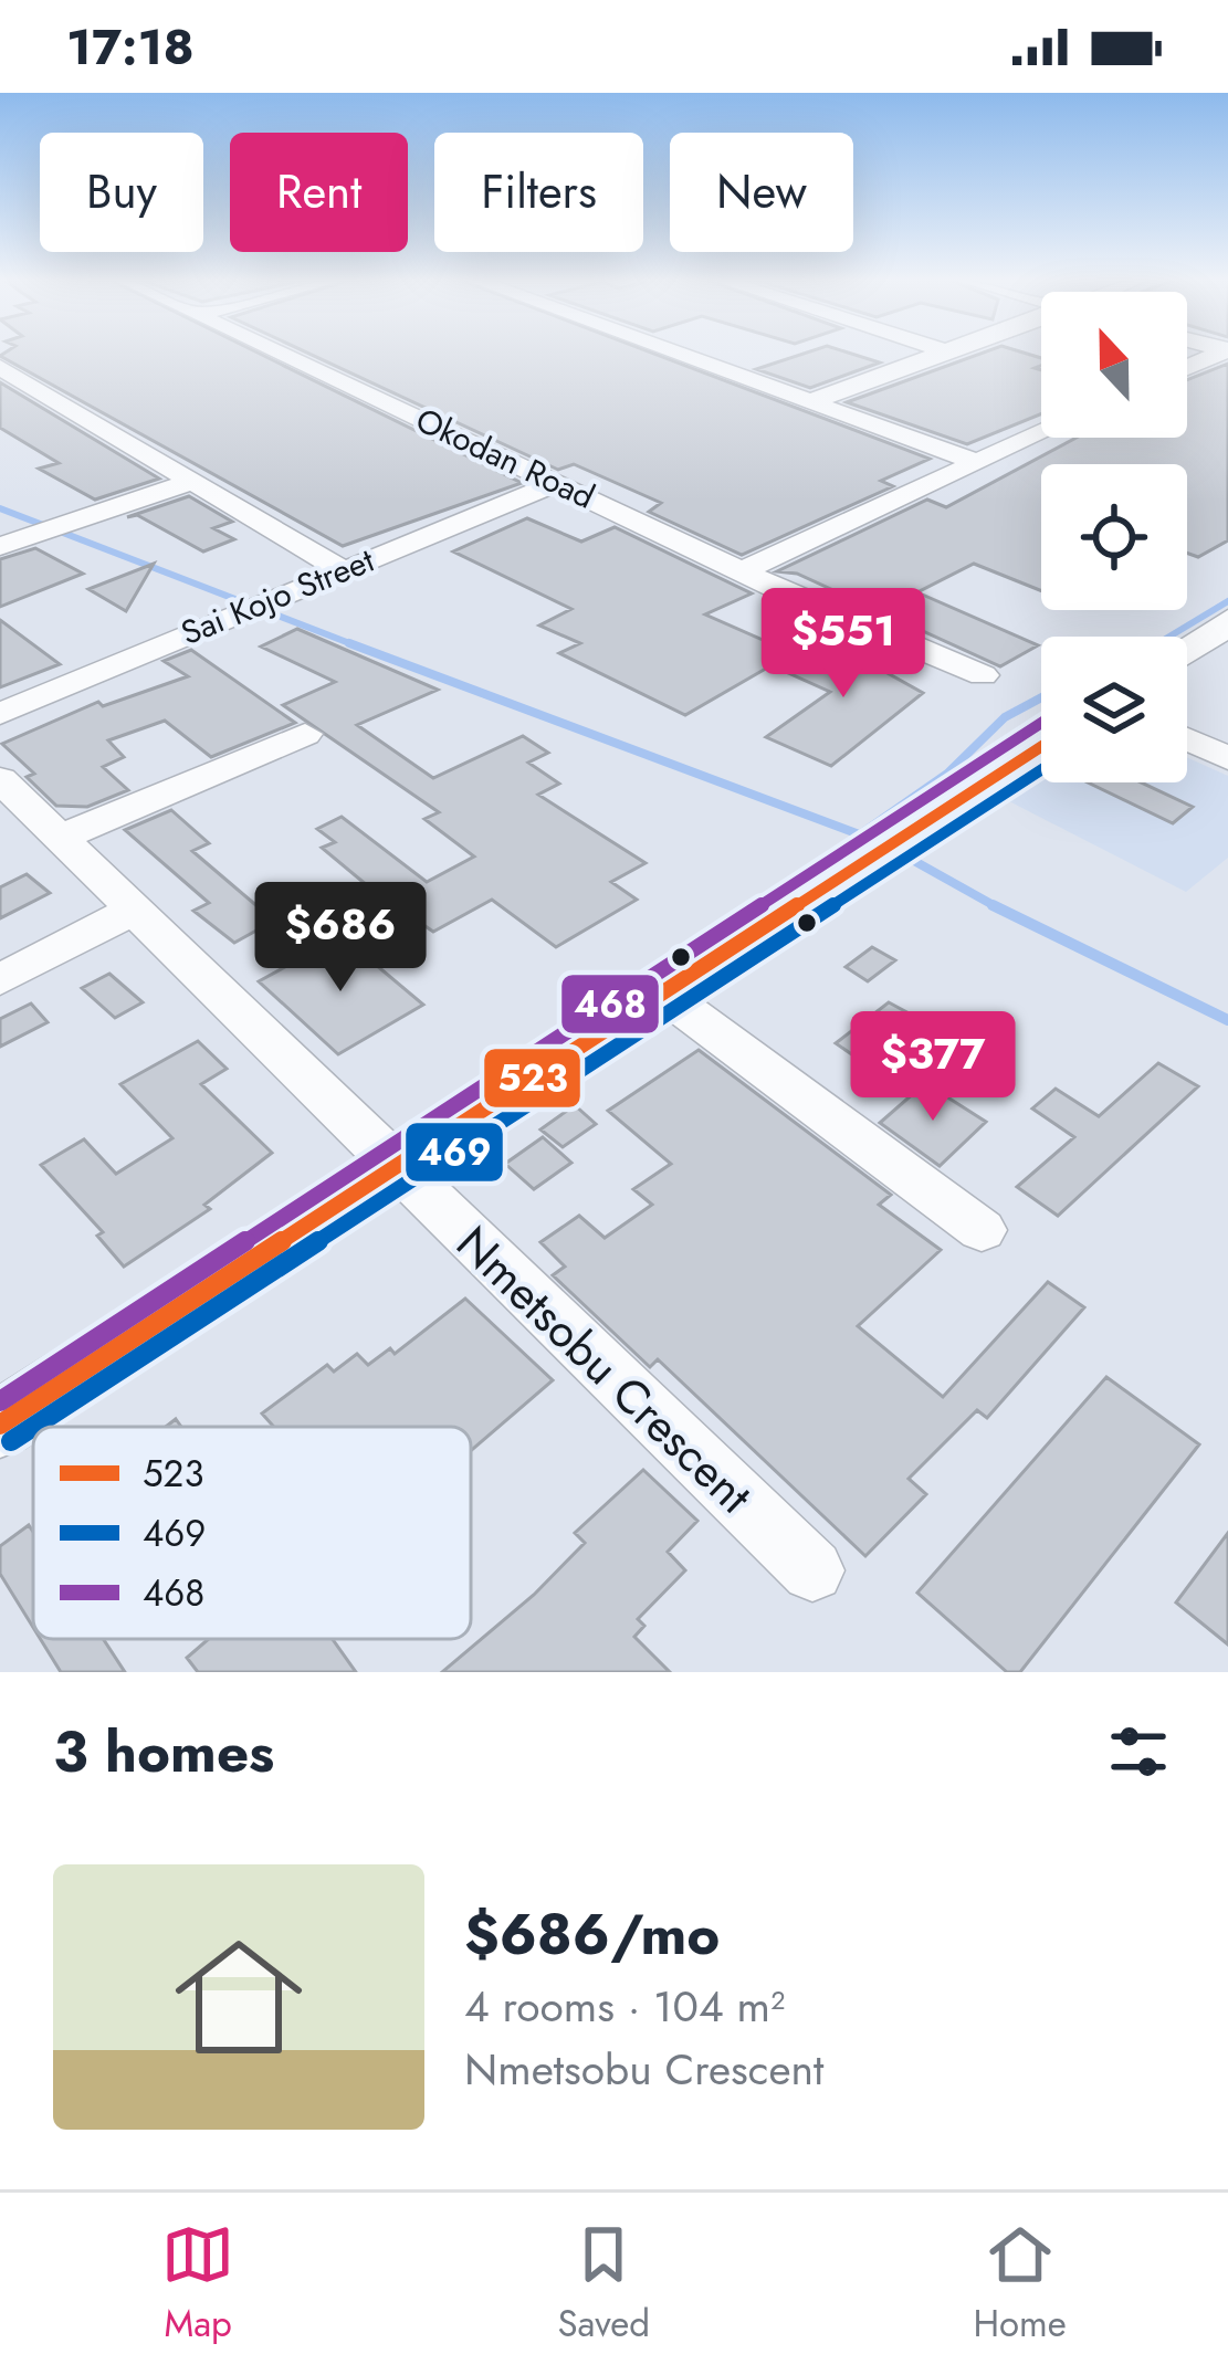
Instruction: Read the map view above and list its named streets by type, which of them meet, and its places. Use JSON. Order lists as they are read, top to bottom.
{
  "streets": {
    "street": ["Okodan Road", "Sai Kojo Street", "Nmetsobu Crescent"]
  },
  "crossings": [
    ["Okodan Road", "Sai Kojo Street"]
  ],
  "lines": ["transit line 468", "transit line 523", "transit line 469"],
  "legend": ["523", "469", "468"],
  "north": "top",
  "page": {
    "status": "17:18",
    "chip": [
      "Buy",
      "Rent",
      "Filters",
      "New"
    ],
    "price": ["$551", "$686", "$377"],
    "heading": "3 homes",
    "list": [
      {
        "name": "$686/mo",
        "note": "4 rooms · 104 m² · Nmetsobu Crescent"
      }
    ],
    "tabs": ["Map", "Saved", "Home"]
  }
}
